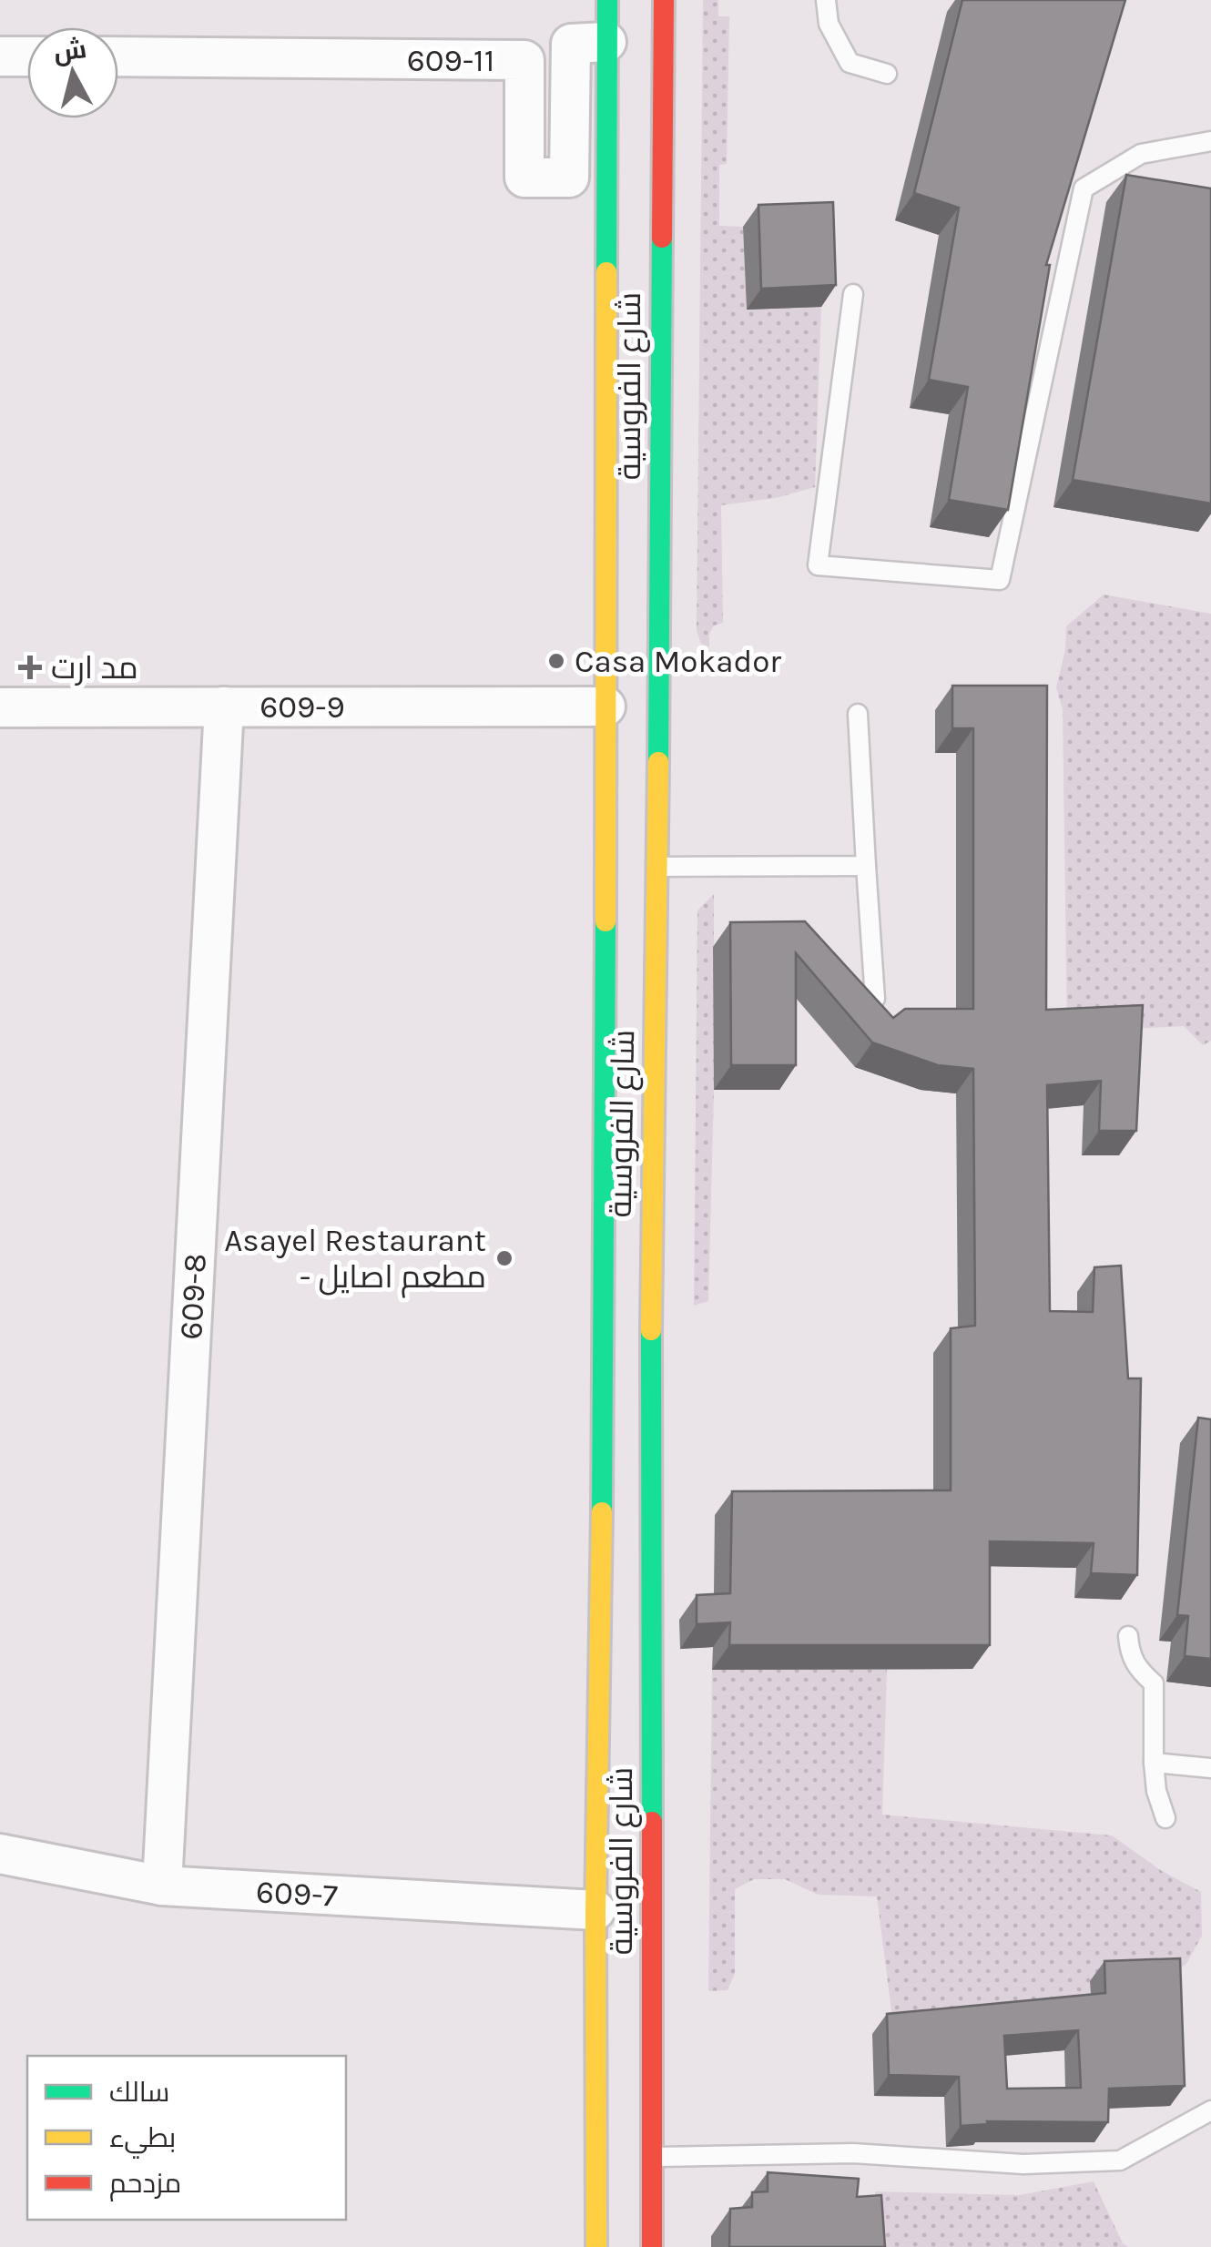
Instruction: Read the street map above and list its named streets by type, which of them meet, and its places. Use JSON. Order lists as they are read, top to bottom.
{
  "streets": {
    "street": [
      "609-11",
      "شارع الفروسية",
      "609-9",
      "609-8",
      "609-7"
    ]
  },
  "crossings": [
    ["609-11", "شارع الفروسية"],
    ["شارع الفروسية", "609-9"],
    ["شارع الفروسية", "609-7"],
    ["609-9", "609-8"],
    ["609-8", "609-7"]
  ],
  "places": {
    "other": ["Casa Mokador", "Asayel Restaurant - مطعم اصايل"],
    "health": ["مد ارت"]
  },
  "legend": ["سالك", "بطيء", "مزدحم"],
  "north": "top"
}
